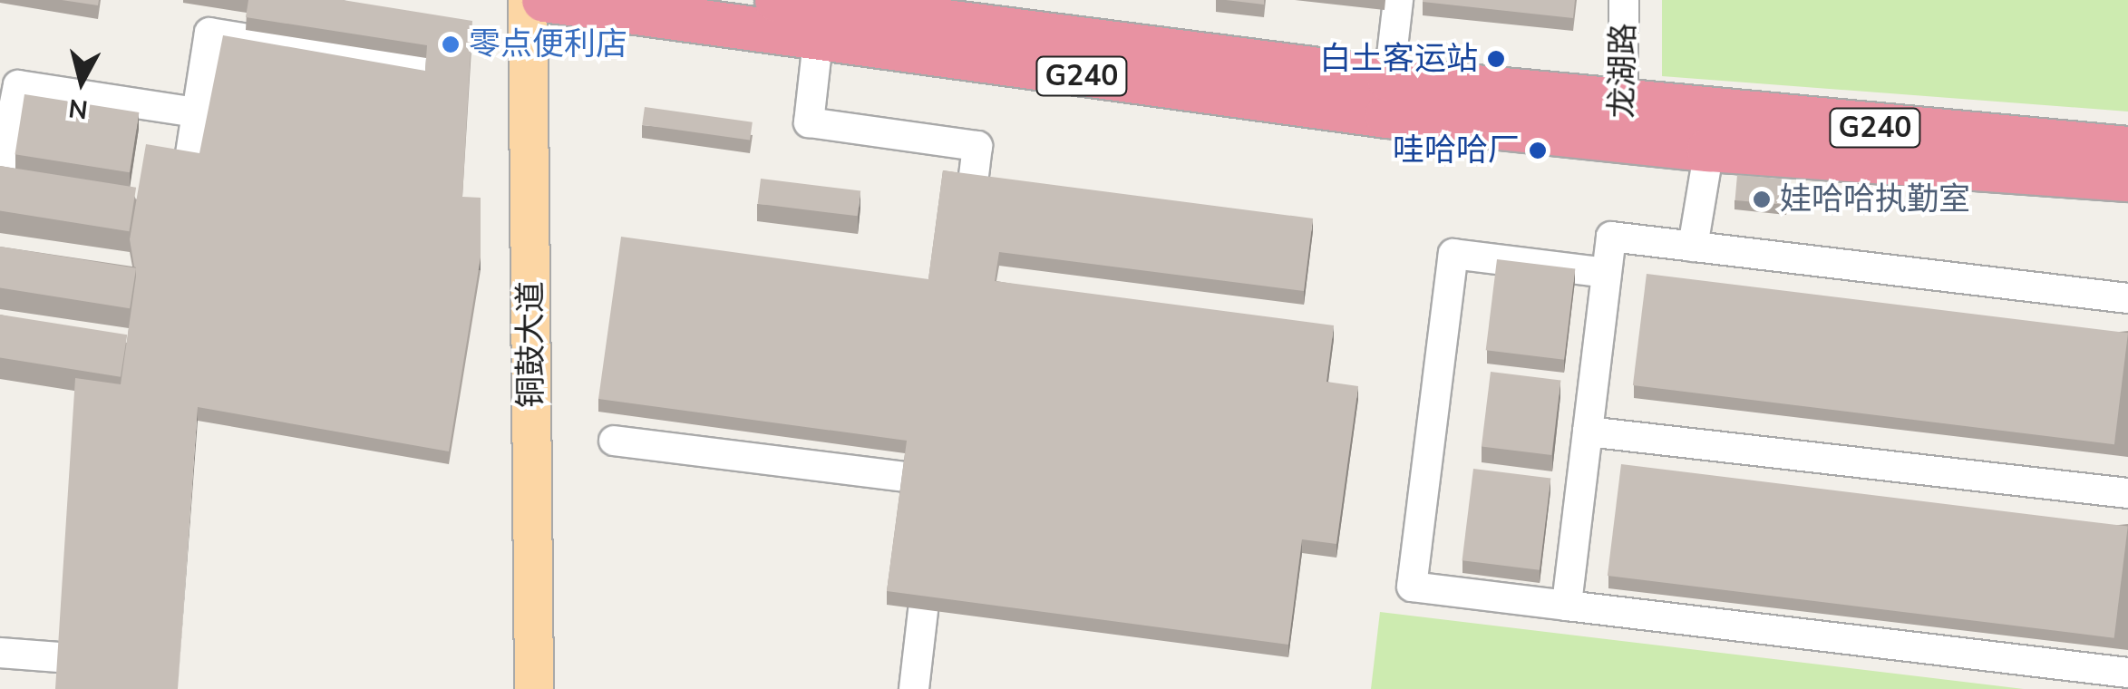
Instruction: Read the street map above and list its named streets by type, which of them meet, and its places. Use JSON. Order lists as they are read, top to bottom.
{
  "streets": {
    "highway": ["G240"],
    "main road": ["铜鼓大道"],
    "street": ["龙湖路"]
  },
  "crossings": [
    ["龙湖路", "G240"]
  ],
  "places": [
    "零点便利店",
    "白土客运站",
    "哇哈哈厂",
    "娃哈哈执勤室"
  ],
  "north": "bottom"
}
